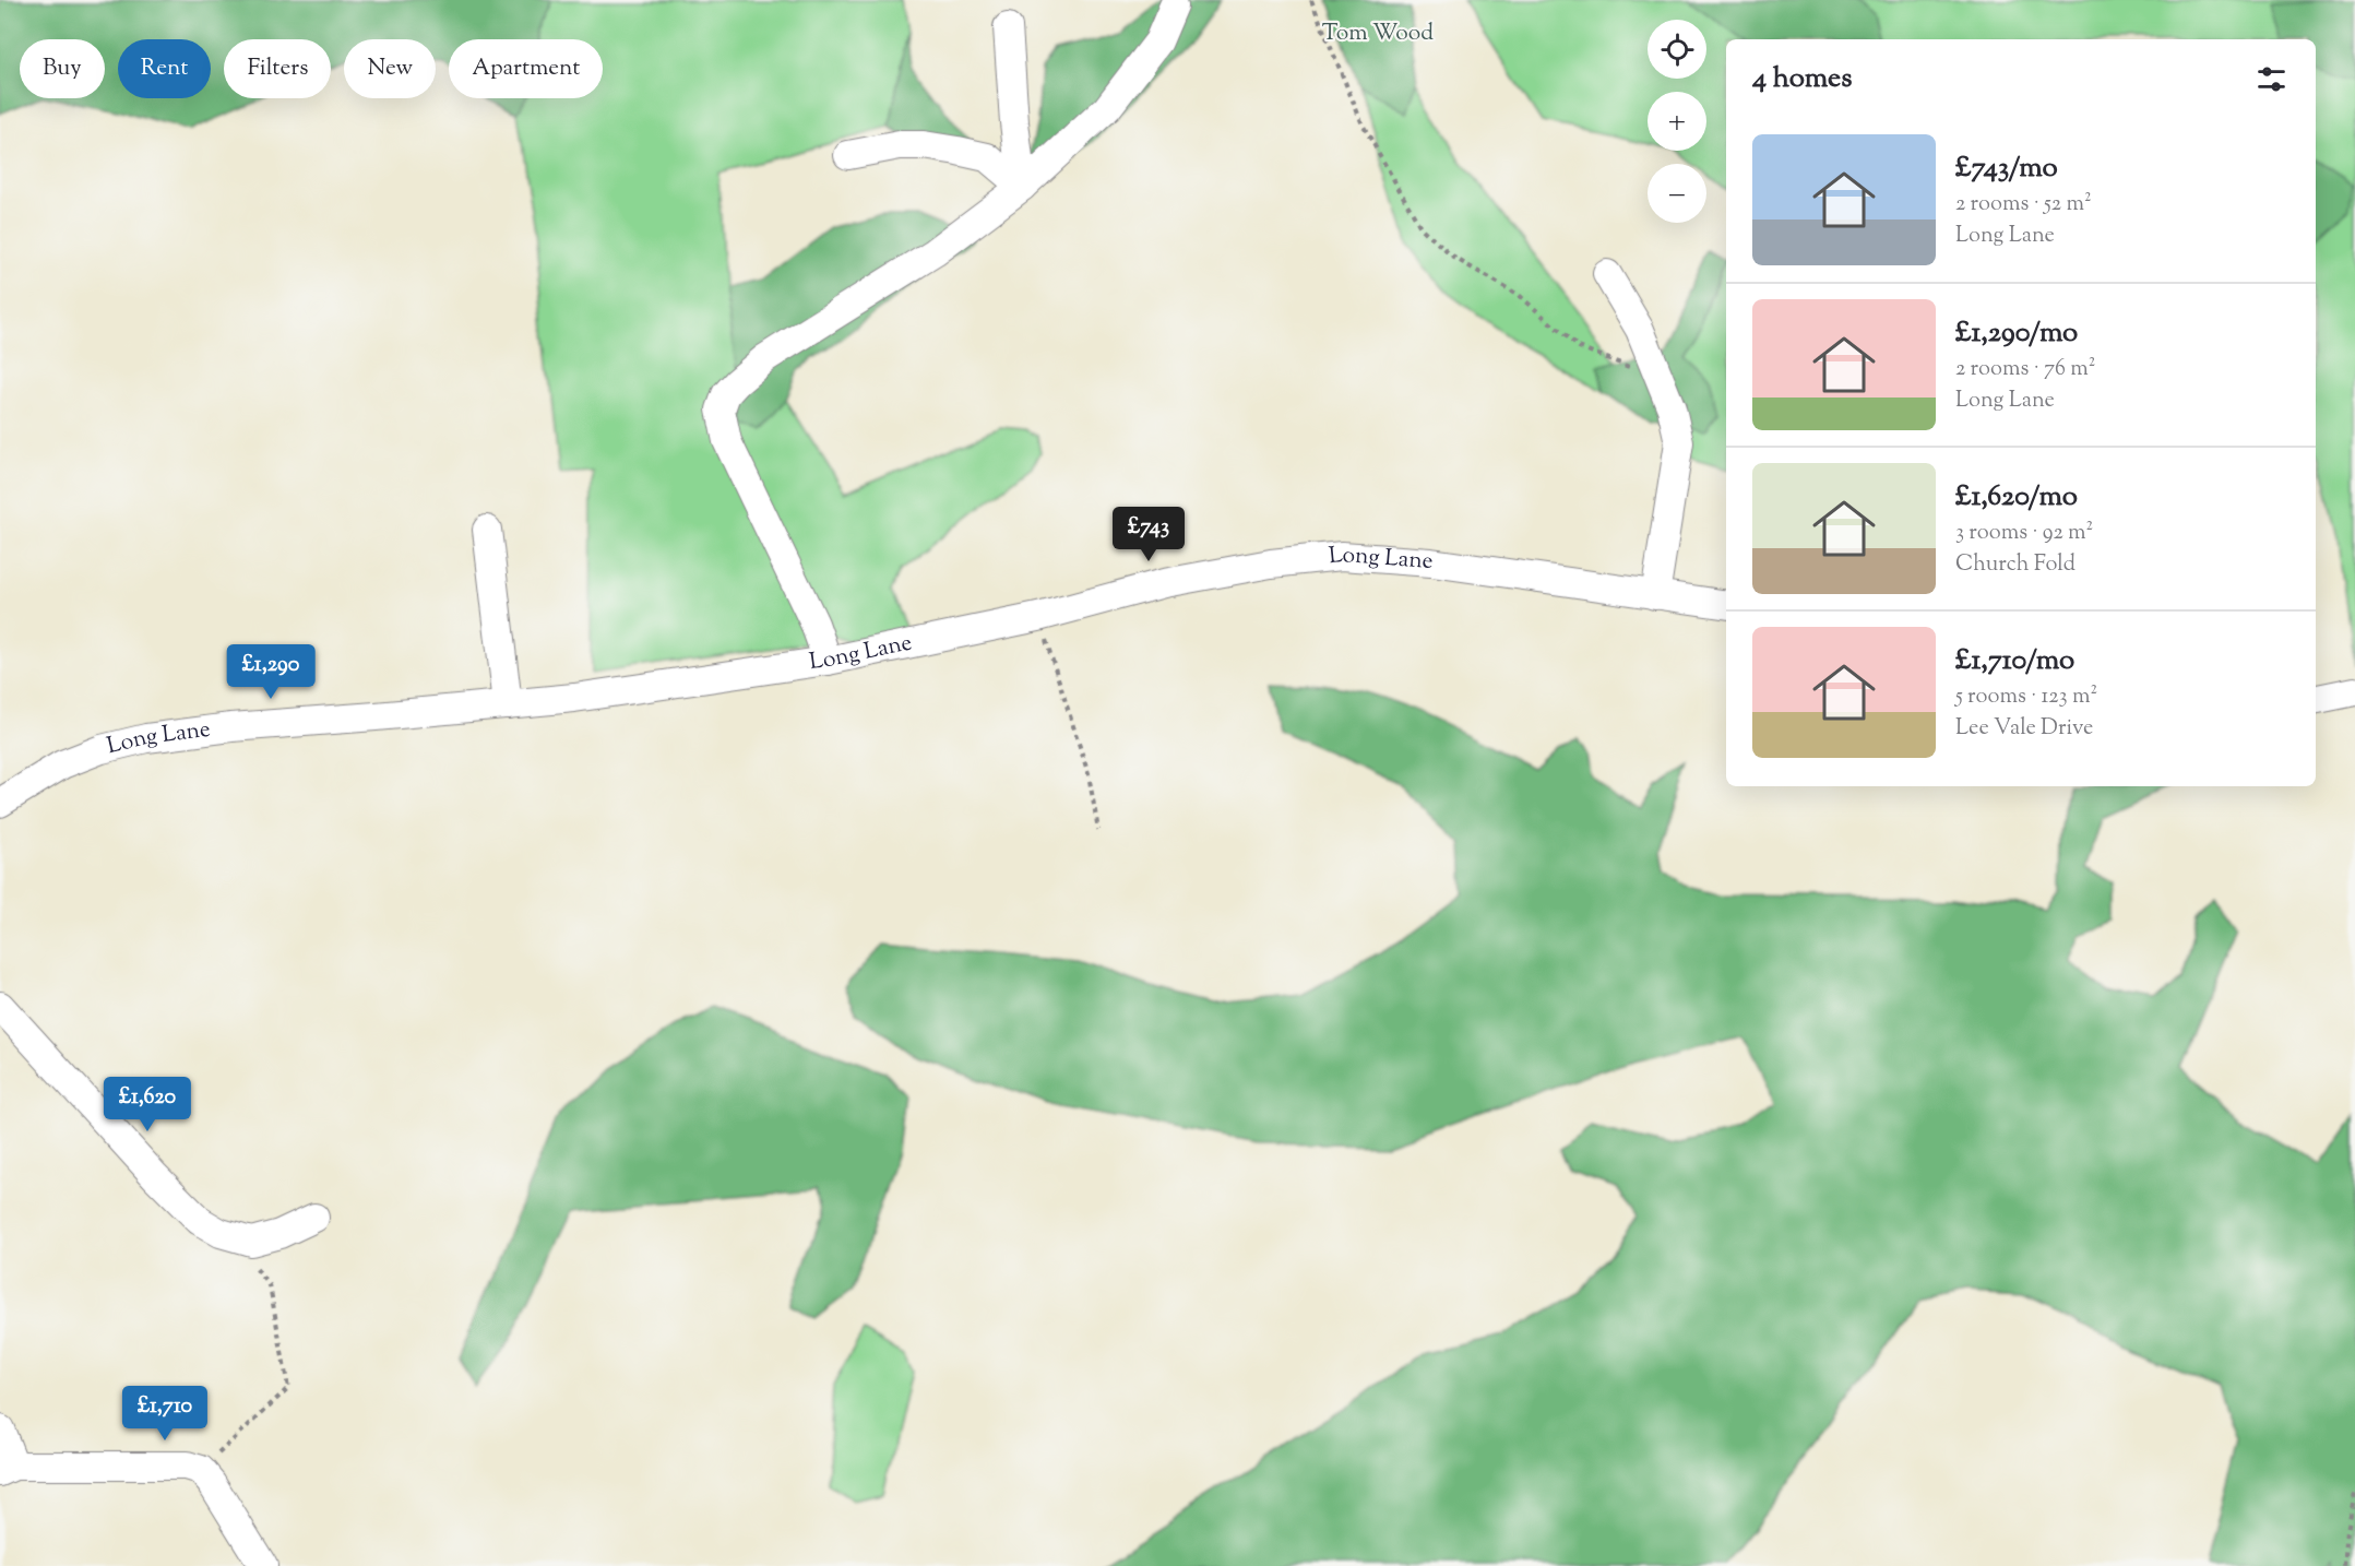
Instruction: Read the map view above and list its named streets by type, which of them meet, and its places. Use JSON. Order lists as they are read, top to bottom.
{
  "streets": {
    "street": ["Long Lane"]
  },
  "parks": ["Tom Wood"],
  "page": {
    "map_buttons": ["+", "−"],
    "chip": [
      "Buy",
      "Rent",
      "Filters",
      "New",
      "Apartment"
    ],
    "heading": "4 homes",
    "list": [
      {
        "name": "£743/mo",
        "note": "2 rooms · 52 m² · Long Lane"
      },
      {
        "name": "£1,290/mo",
        "note": "2 rooms · 76 m² · Long Lane"
      },
      {
        "name": "£1,620/mo",
        "note": "3 rooms · 92 m² · Church Fold"
      },
      {
        "name": "£1,710/mo",
        "note": "5 rooms · 123 m² · Lee Vale Drive"
      }
    ],
    "price": [
      "£743",
      "£1,290",
      "£1,620",
      "£1,710"
    ]
  }
}
